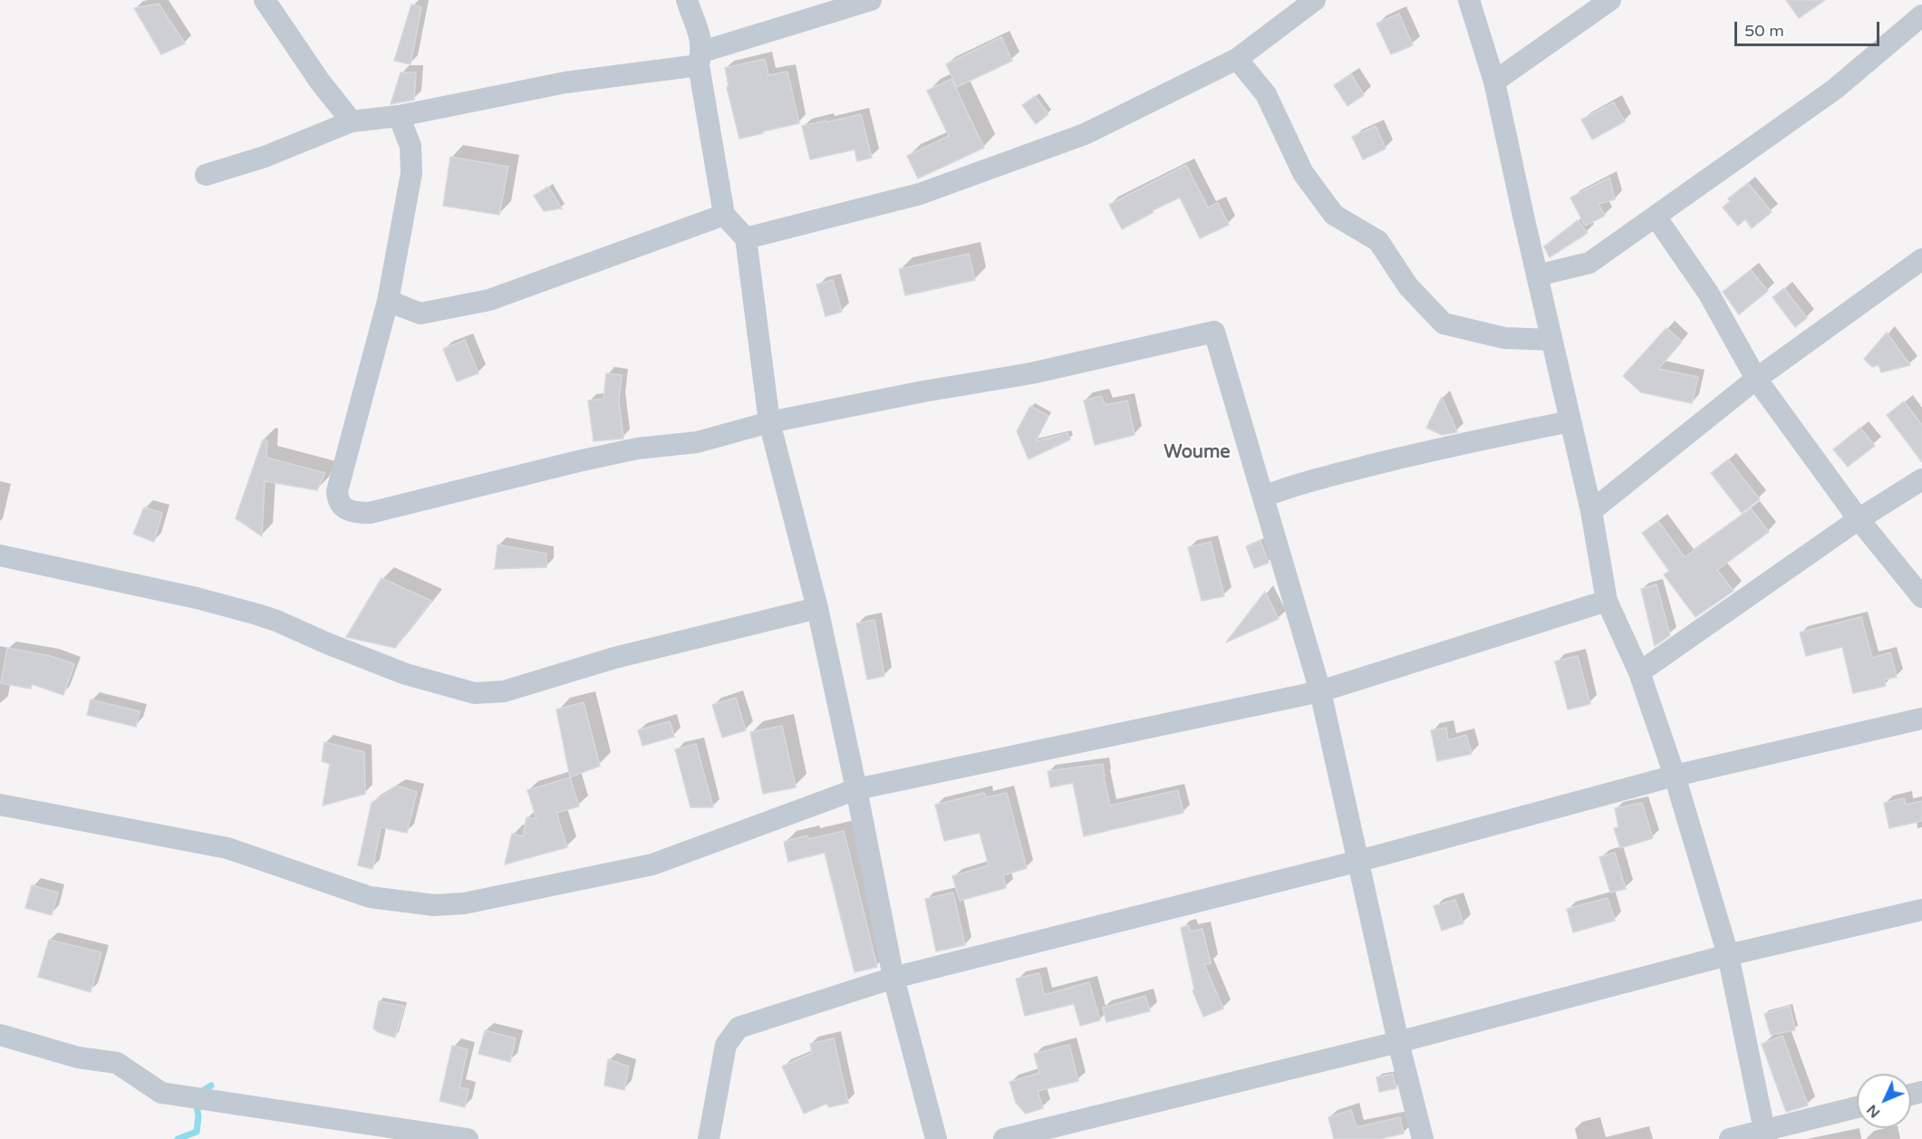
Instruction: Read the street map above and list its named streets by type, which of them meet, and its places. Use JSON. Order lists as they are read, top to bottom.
{
  "districts": ["Woume"],
  "scale_bar": "50 m",
  "north": "bottom left"
}
